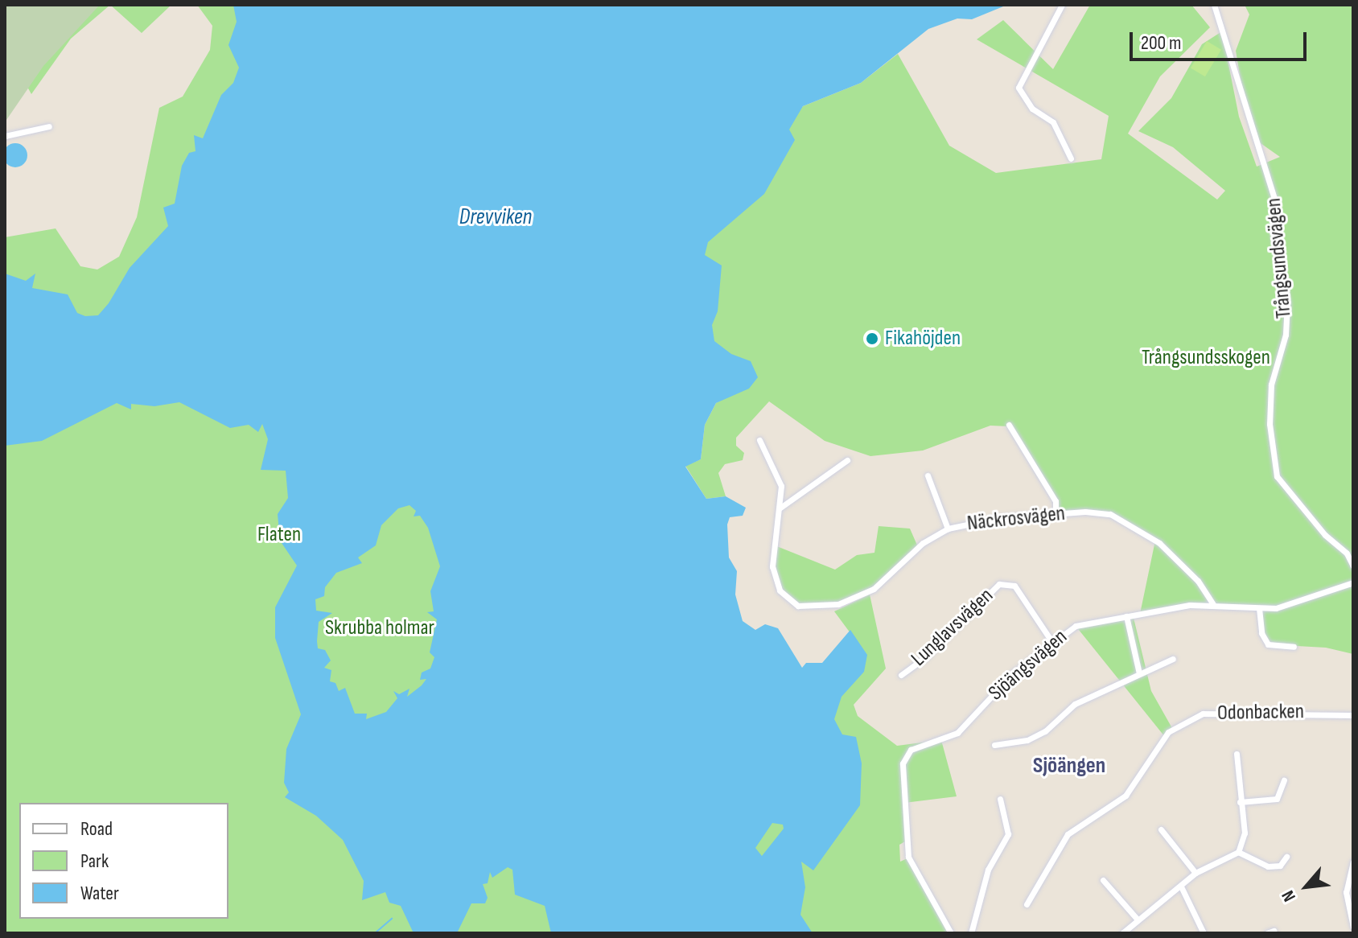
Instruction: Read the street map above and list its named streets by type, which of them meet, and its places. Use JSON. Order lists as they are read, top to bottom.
{
  "streets": {
    "street": [
      "Trångsundsvägen",
      "Näckrosvägen",
      "Lunglavsvägen",
      "Sjöängsvägen",
      "Odonbacken"
    ]
  },
  "crossings": [
    ["Näckrosvägen", "Sjöängsvägen"],
    ["Lunglavsvägen", "Sjöängsvägen"]
  ],
  "districts": ["Sjöängen"],
  "water": ["Drevviken"],
  "parks": ["Trångsundsskogen", "Flaten", "Skrubba holmar"],
  "places": ["Fikahöjden"],
  "legend": ["Road", "Park", "Water"],
  "scale_bar": "200 m",
  "north": "bottom left"
}
